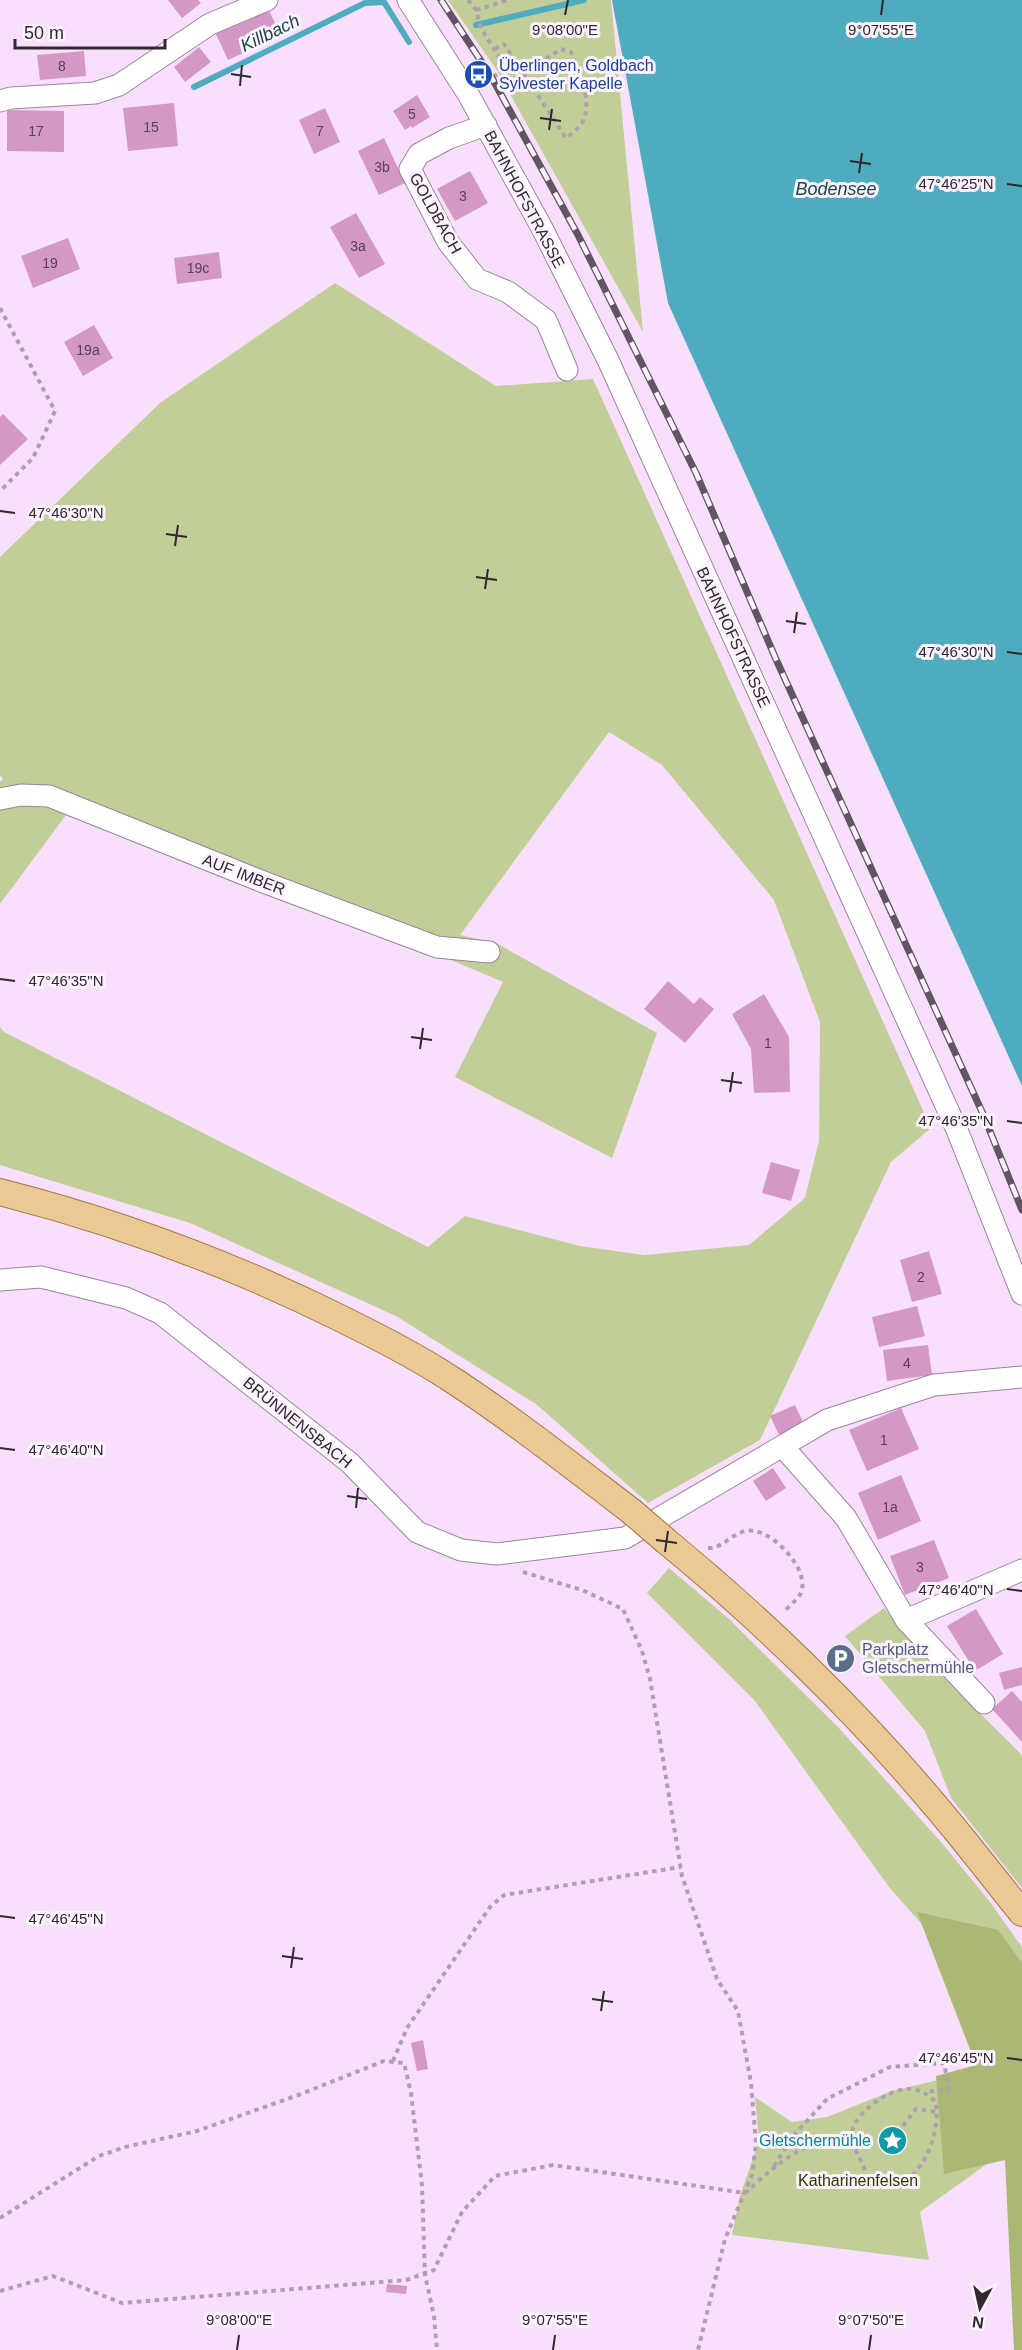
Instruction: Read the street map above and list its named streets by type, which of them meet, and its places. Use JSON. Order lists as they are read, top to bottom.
{
  "streets": {
    "street": [
      "BAHNHOFSTRASSE",
      "GOLDBACH",
      "AUF IMBER",
      "BRÜNNENSBACH"
    ]
  },
  "crossings": [
    ["BAHNHOFSTRASSE", "GOLDBACH"]
  ],
  "water": ["Killbach", "Bodensee"],
  "parks": ["Katharinenfelsen"],
  "places": {
    "bus stop": ["Überlingen, Goldbach Sylvester Kapelle"],
    "parking": ["Parkplatz Gletschermühle"],
    "place": ["Gletschermühle"]
  },
  "house_numbers": [
    "8",
    "5",
    "15",
    "17",
    "7",
    "3b",
    "3",
    "3a",
    "19",
    "19c",
    "19a",
    "1",
    "2",
    "4",
    "1",
    "1a",
    "3"
  ],
  "scale_bar": "50 m",
  "north": "bottom",
  "coordinates": [
    "9°08'00\"E",
    "9°07'55\"E",
    "47°46'25\"N",
    "47°46'30\"N",
    "47°46'35\"N",
    "47°46'40\"N",
    "47°46'45\"N",
    "9°07'50\"E"
  ]
}
